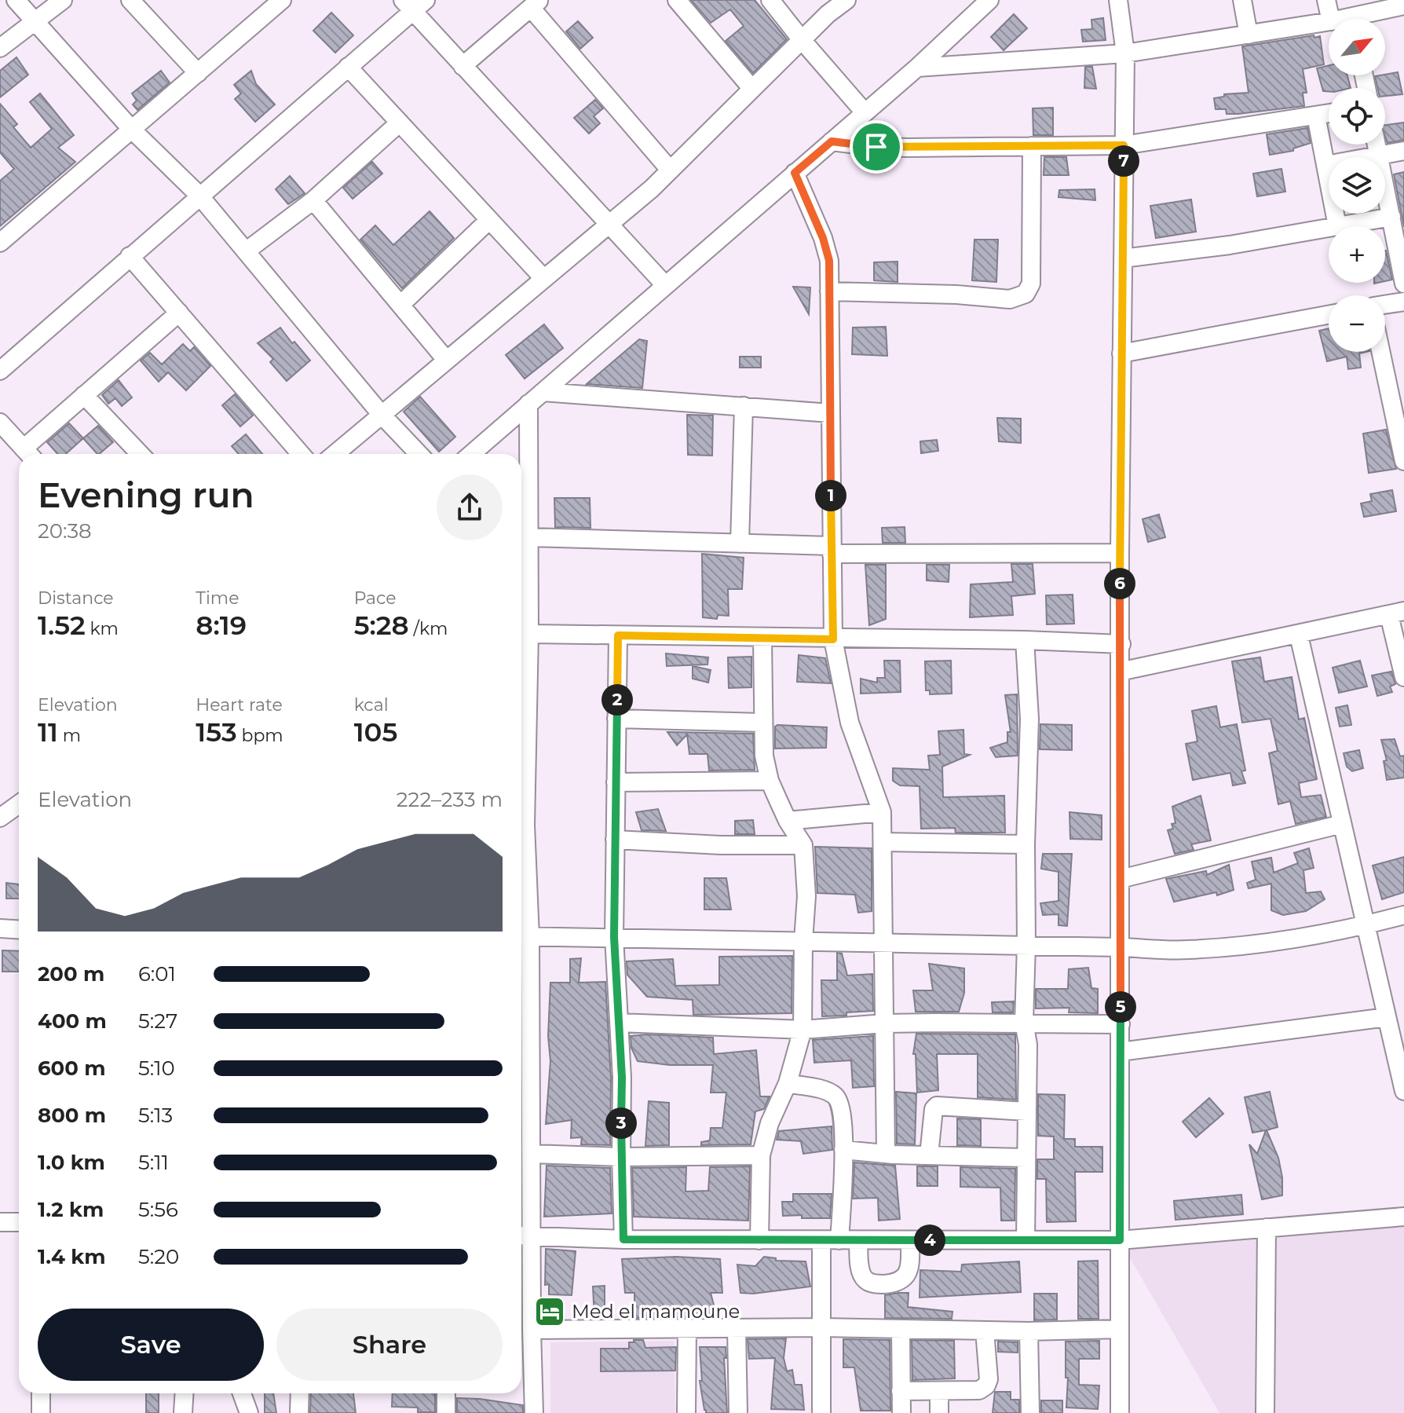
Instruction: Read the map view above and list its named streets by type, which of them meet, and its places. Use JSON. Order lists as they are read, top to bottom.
{
  "places": {
    "hotel": ["Med el mamoune"]
  },
  "north": "top right",
  "page": {
    "map_buttons": ["+", "−"],
    "pins": [
      "7",
      "1",
      "6",
      "2",
      "5",
      "3",
      "4"
    ],
    "heading": ["Evening run", "20:38"],
    "stats": [
      ["Distance", "1.52 km"],
      ["Time", "8:19"],
      ["Pace", "5:28 /km"],
      ["Elevation", "11 m"],
      ["Heart rate", "153 bpm"],
      ["kcal", "105"]
    ],
    "chart": ["Elevation", "222–233 m"],
    "list": [
      {
        "name": "200 m",
        "note": "6:01"
      },
      {
        "name": "400 m",
        "note": "5:27"
      },
      {
        "name": "600 m",
        "note": "5:10"
      },
      {
        "name": "800 m",
        "note": "5:13"
      },
      {
        "name": "1.0 km",
        "note": "5:11"
      },
      {
        "name": "1.2 km",
        "note": "5:56"
      },
      {
        "name": "1.4 km",
        "note": "5:20"
      }
    ],
    "buttons": ["Save", "Share"]
  }
}
